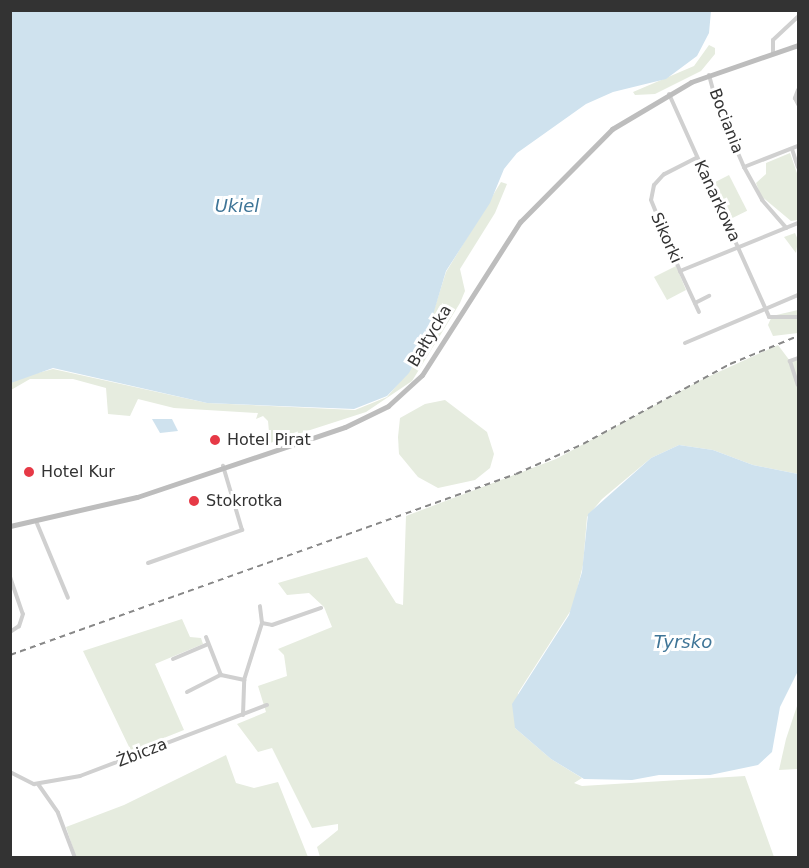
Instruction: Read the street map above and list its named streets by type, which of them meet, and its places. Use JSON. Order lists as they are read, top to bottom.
{
  "streets": {
    "main road": ["Bałtycka"],
    "street": [
      "Bociania",
      "Kanarkowa",
      "Sikorki",
      "Żbicza"
    ]
  },
  "crossings": [
    ["Bociania", "Sikorki"],
    ["Bociania", "Bałtycka"],
    ["Kanarkowa", "Sikorki"],
    ["Kanarkowa", "Bałtycka"]
  ],
  "water": ["Ukiel", "Tyrsko"],
  "places": ["Hotel Pirat", "Hotel Kur", "Stokrotka"]
}
